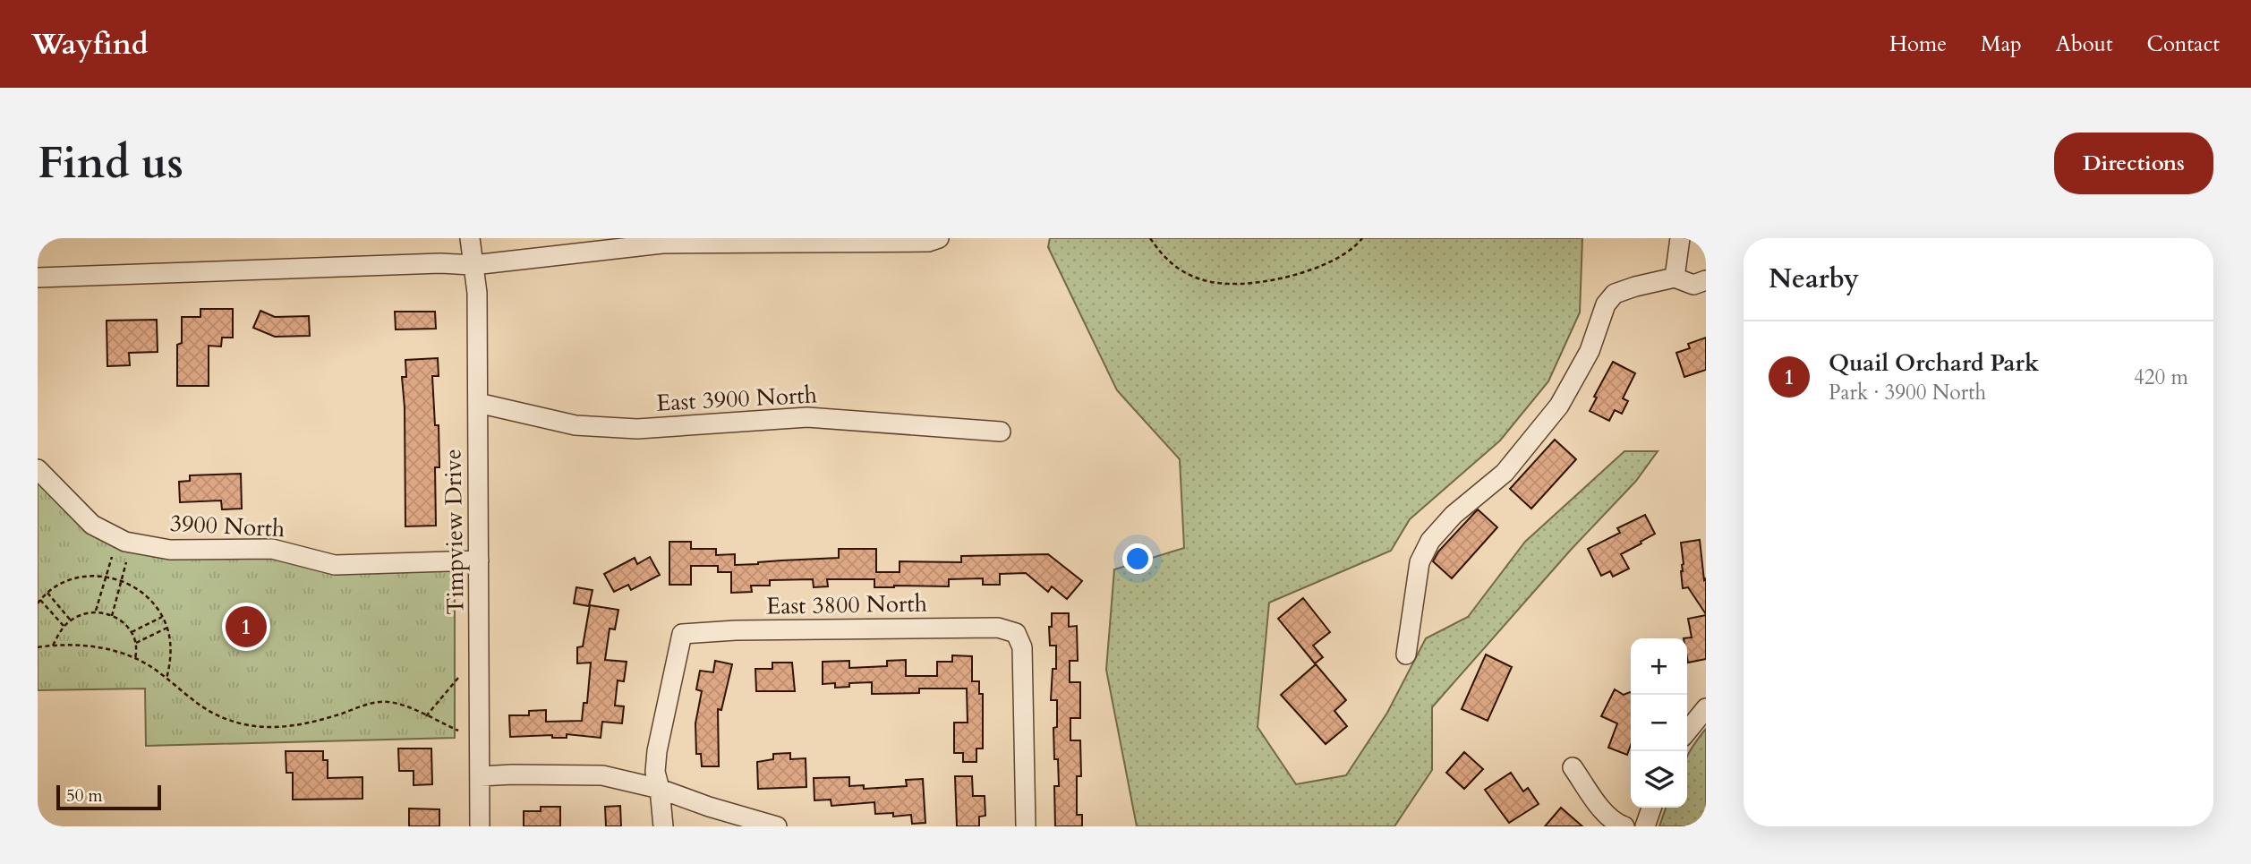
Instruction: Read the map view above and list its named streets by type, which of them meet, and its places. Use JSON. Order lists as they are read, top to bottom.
{
  "streets": {
    "street": [
      "East 3900 North",
      "3900 North",
      "Timpview Drive",
      "East 3800 North"
    ]
  },
  "crossings": [
    ["East 3900 North", "Timpview Drive"],
    ["3900 North", "Timpview Drive"]
  ],
  "scale_bar": "50 m",
  "page": {
    "header": "Wayfind",
    "nav": [
      "Home",
      "Map",
      "About",
      "Contact"
    ],
    "buttons": "Directions",
    "title": "Find us",
    "heading": "Nearby",
    "list": [
      {
        "mark": "1",
        "name": "Quail Orchard Park",
        "note": "Park · 3900 North",
        "value": "420 m"
      }
    ],
    "pins": "1",
    "map_buttons": ["+", "−"],
    "scale": "50 m"
  }
}
